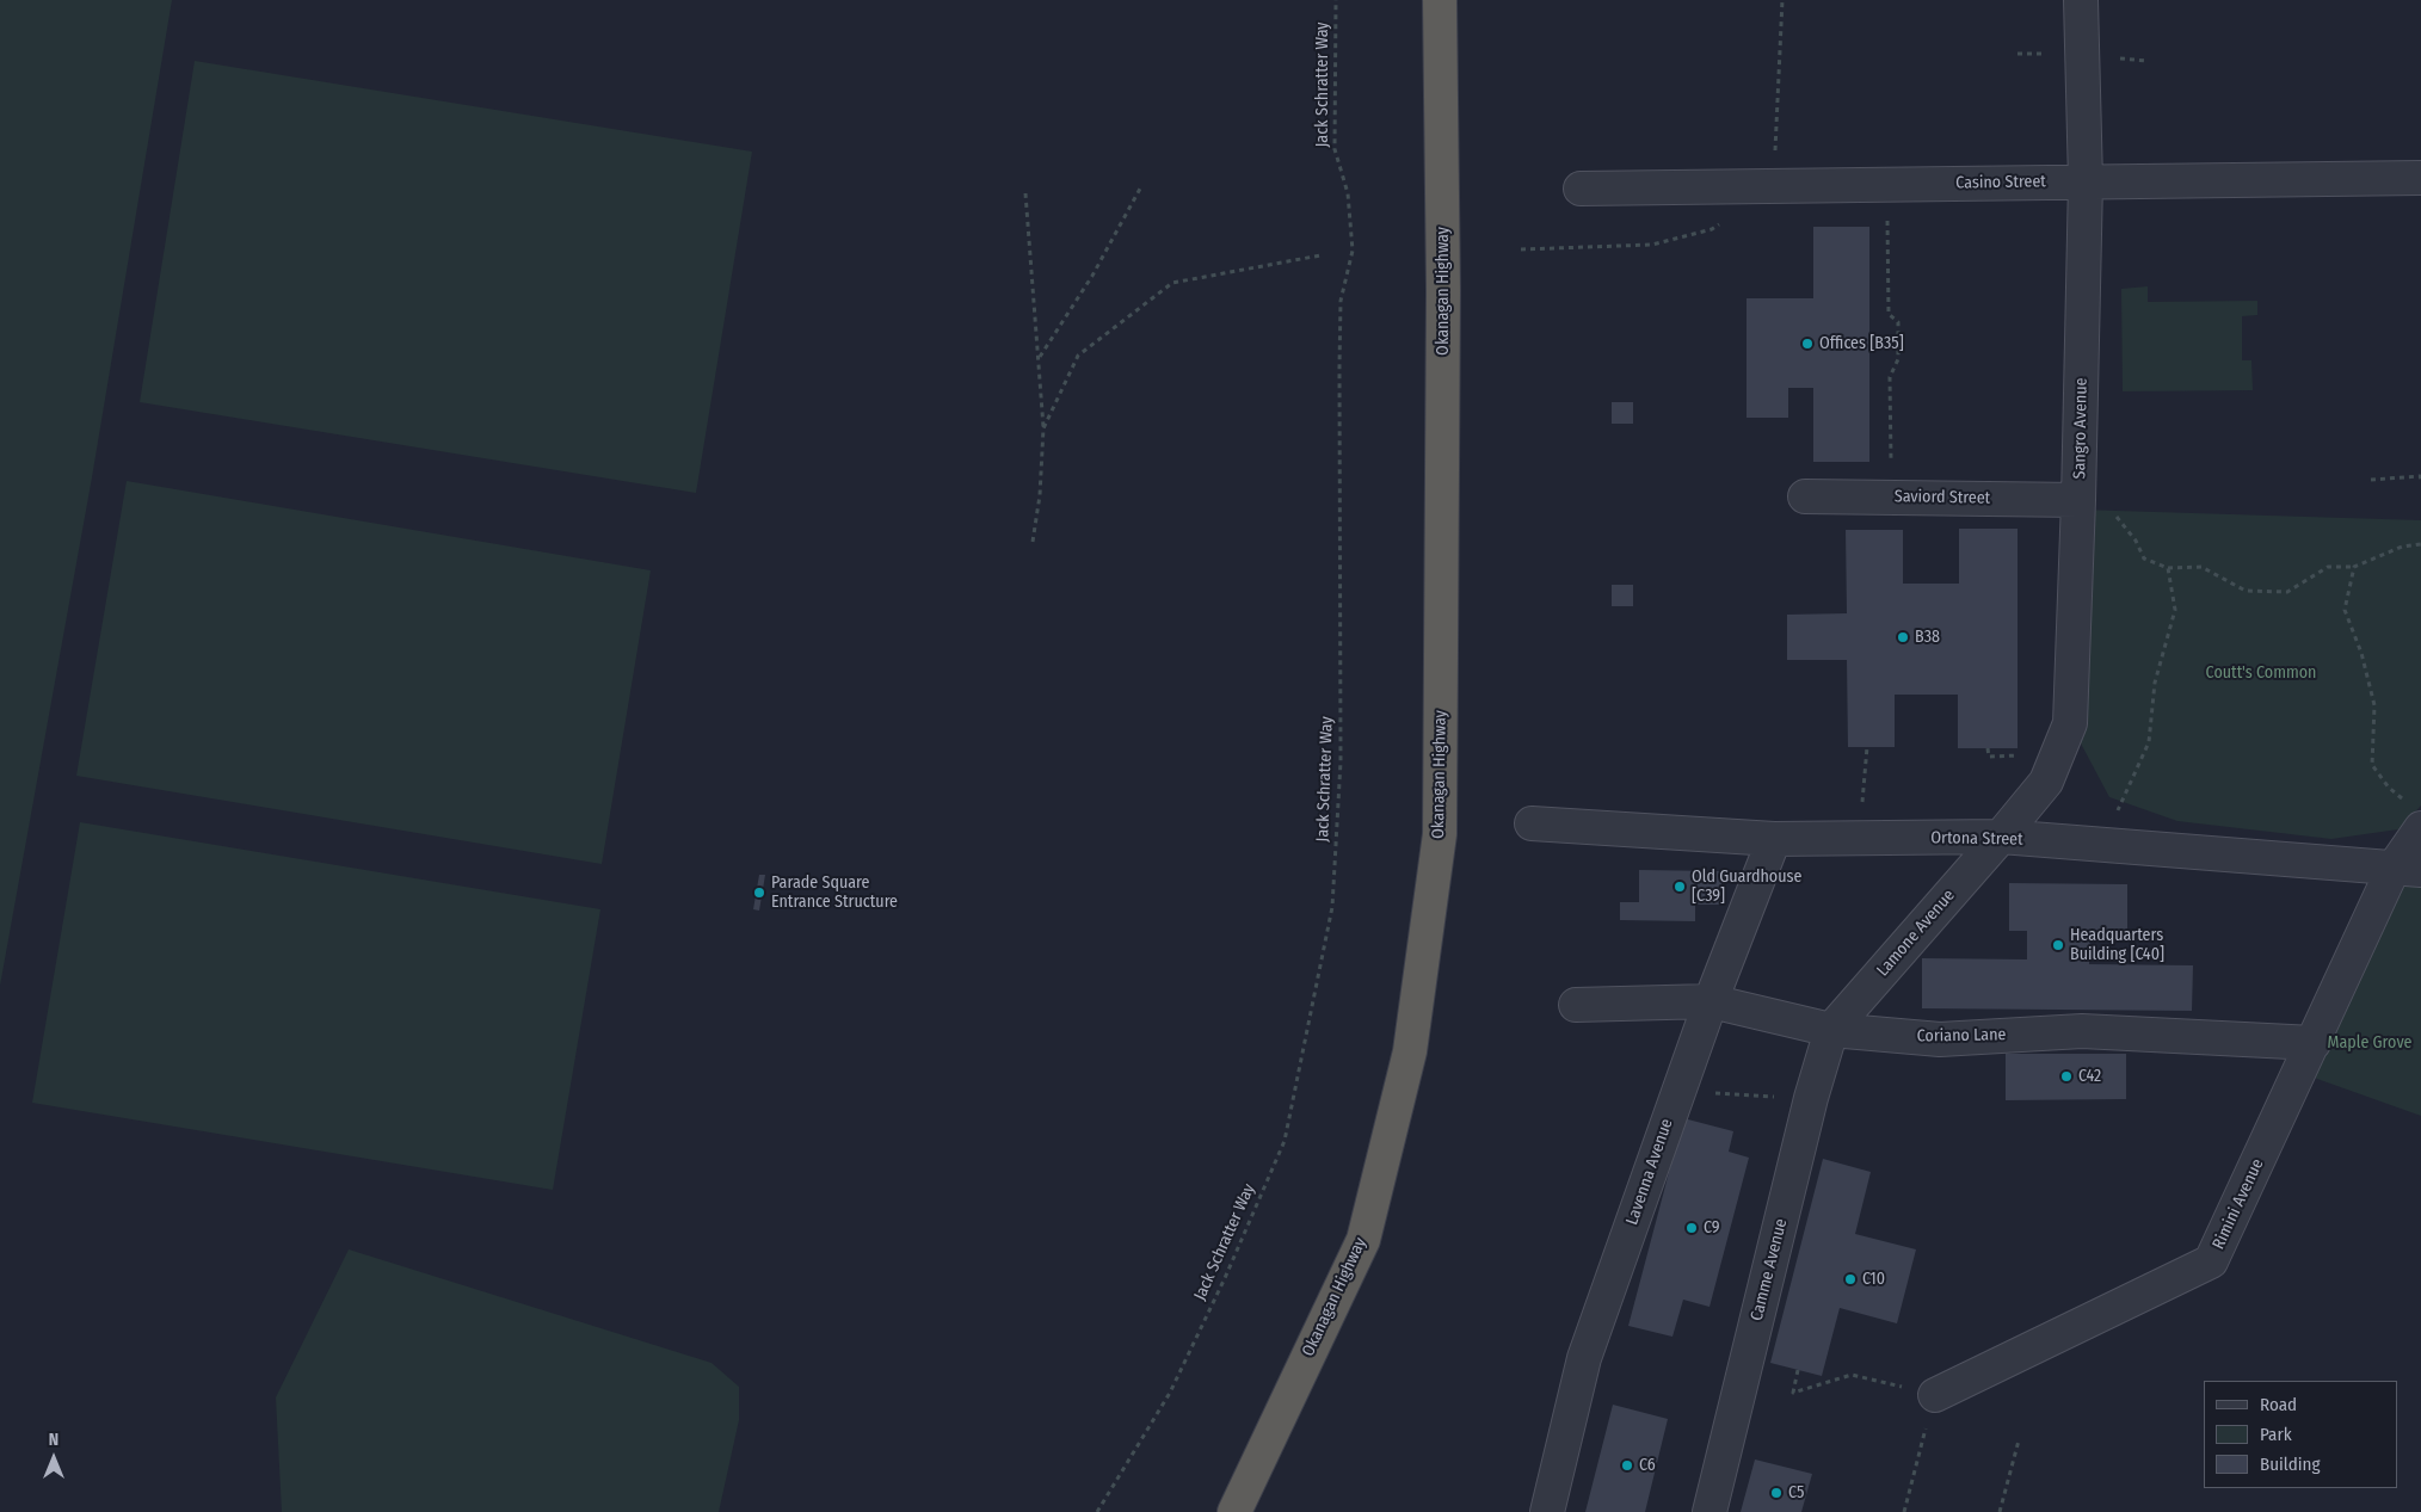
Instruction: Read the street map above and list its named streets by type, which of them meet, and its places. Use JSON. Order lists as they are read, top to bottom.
{
  "streets": {
    "highway": ["Okanagan Highway"],
    "street": [
      "Casino Street",
      "Sangro Avenue",
      "Saviord Street",
      "Ortona Street",
      "Lamone Avenue",
      "Coriano Lane",
      "Lavenna Avenue",
      "Rimini Avenue",
      "Camme Avenue"
    ],
    "path": ["Jack Schratter Way"]
  },
  "crossings": [
    ["Casino Street", "Sangro Avenue"],
    ["Sangro Avenue", "Saviord Street"],
    ["Sangro Avenue", "Ortona Street"],
    ["Sangro Avenue", "Lamone Avenue"],
    ["Ortona Street", "Lamone Avenue"],
    ["Ortona Street", "Lavenna Avenue"],
    ["Ortona Street", "Rimini Avenue"],
    ["Lamone Avenue", "Coriano Lane"],
    ["Lamone Avenue", "Camme Avenue"],
    ["Coriano Lane", "Lavenna Avenue"],
    ["Coriano Lane", "Rimini Avenue"],
    ["Coriano Lane", "Camme Avenue"]
  ],
  "parks": ["Coutt's Common", "Maple Grove"],
  "places": [
    "Offices [B35]",
    "B38",
    "Old Guardhouse [C39]",
    "Parade Square Entrance Structure",
    "Headquarters Building [C40]",
    "C42",
    "C9",
    "C10",
    "C6",
    "C5"
  ],
  "legend": ["Road", "Park", "Building"],
  "north": "top"
}
